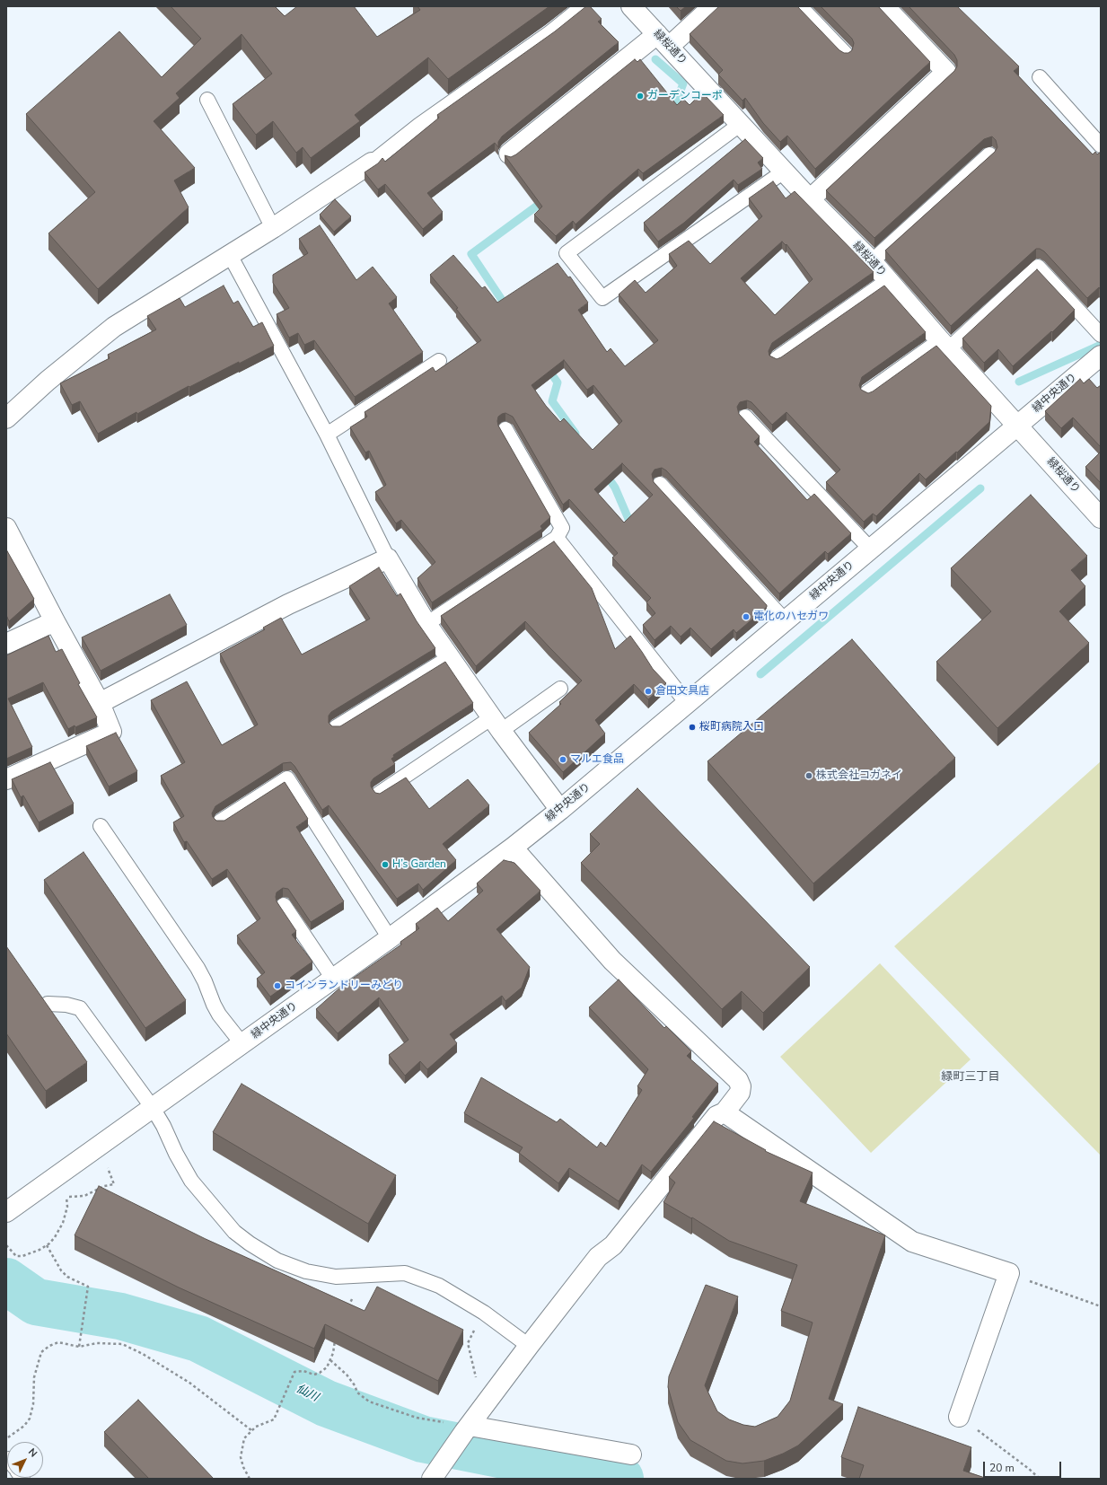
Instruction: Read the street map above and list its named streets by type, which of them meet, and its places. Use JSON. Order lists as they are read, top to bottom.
{
  "streets": {
    "street": ["緑桜通り", "緑中央通り"]
  },
  "crossings": [
    ["緑桜通り", "緑中央通り"]
  ],
  "districts": ["緑町三丁目"],
  "water": ["仙川"],
  "places": [
    "ガーデンコーポ",
    "電化のハセガワ",
    "倉田文具店",
    "桜町病院入口",
    "マルエ食品",
    "株式会社コガネイ",
    "H’s Garden",
    "コインランドリーみどり"
  ],
  "scale_bar": "20 m",
  "north": "top right"
}
